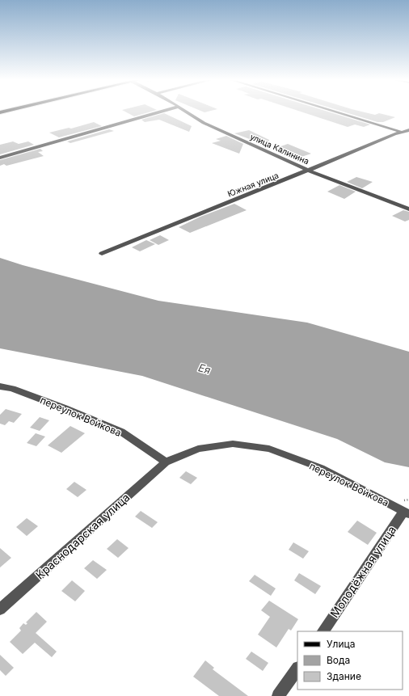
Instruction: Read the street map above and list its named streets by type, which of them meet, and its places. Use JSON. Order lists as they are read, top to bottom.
{
  "streets": {
    "street": [
      "улица Калинина",
      "Южная улица",
      "переулок Войкова",
      "Краснодарская улица",
      "Молодёжная улица"
    ]
  },
  "crossings": [
    ["улица Калинина", "Южная улица"],
    ["переулок Войкова", "Краснодарская улица"],
    ["переулок Войкова", "Молодёжная улица"]
  ],
  "water": ["Ея"],
  "legend": ["Улица", "Вода", "Здание"]
}
